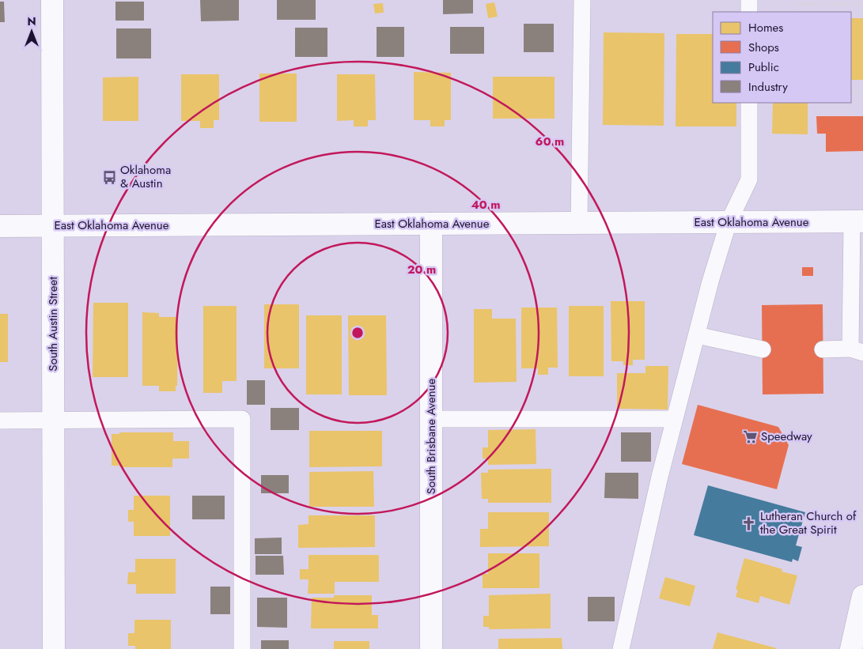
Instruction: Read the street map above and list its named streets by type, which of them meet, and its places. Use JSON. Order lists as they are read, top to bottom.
{
  "streets": {
    "street": ["East Oklahoma Avenue", "South Austin Street", "South Brisbane Avenue"]
  },
  "crossings": [
    ["East Oklahoma Avenue", "South Austin Street"],
    ["East Oklahoma Avenue", "South Brisbane Avenue"]
  ],
  "places": {
    "bus stop": ["Oklahoma & Austin"],
    "supermarket": ["Speedway"],
    "church": ["Lutheran Church of the Great Spirit"]
  },
  "legend": [
    "Homes",
    "Shops",
    "Public",
    "Industry"
  ],
  "north": "top",
  "rings": ["60 m", "40 m", "20 m"]
}
